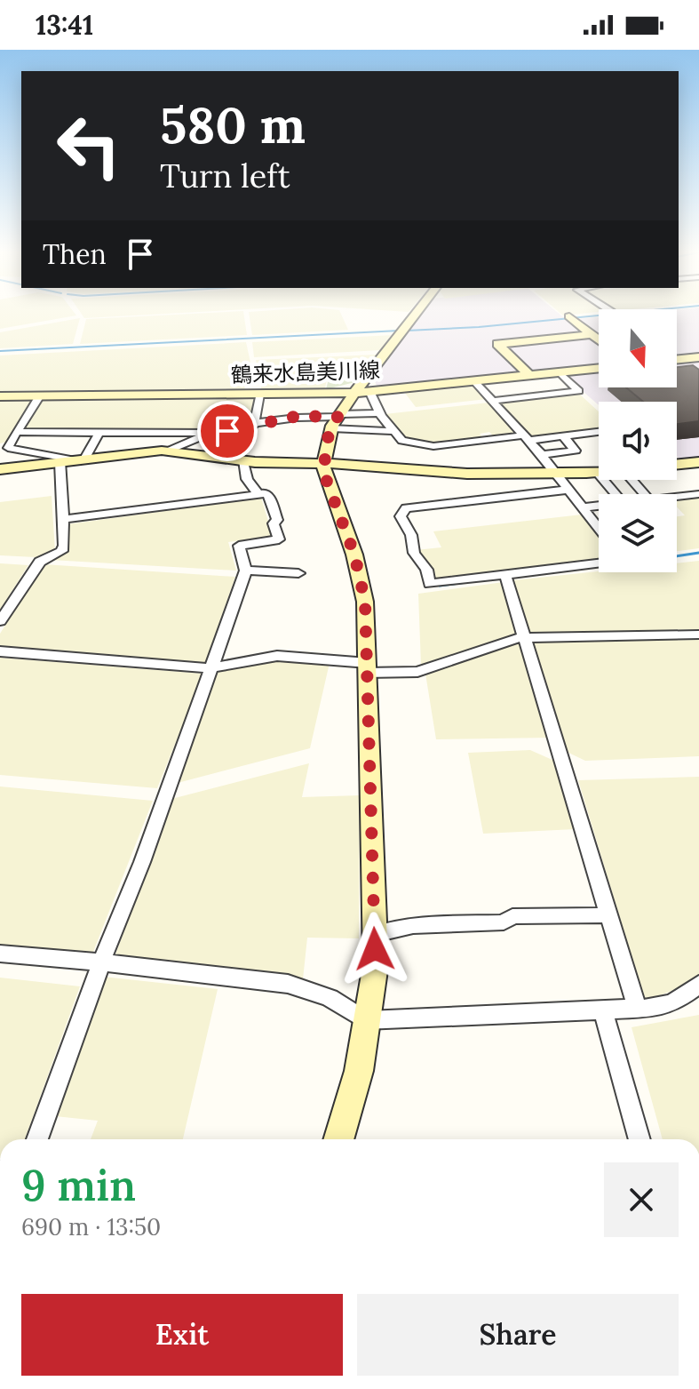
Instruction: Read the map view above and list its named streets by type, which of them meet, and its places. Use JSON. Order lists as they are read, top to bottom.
{
  "streets": {
    "main road": ["鶴来水島美川線"]
  },
  "north": "bottom",
  "page": {
    "status": "13:41",
    "turn": ["580 m", "Turn left"],
    "then": "Then",
    "heading": ["9 min", "690 m · 13:50"],
    "buttons": ["Exit", "Share"]
  }
}
